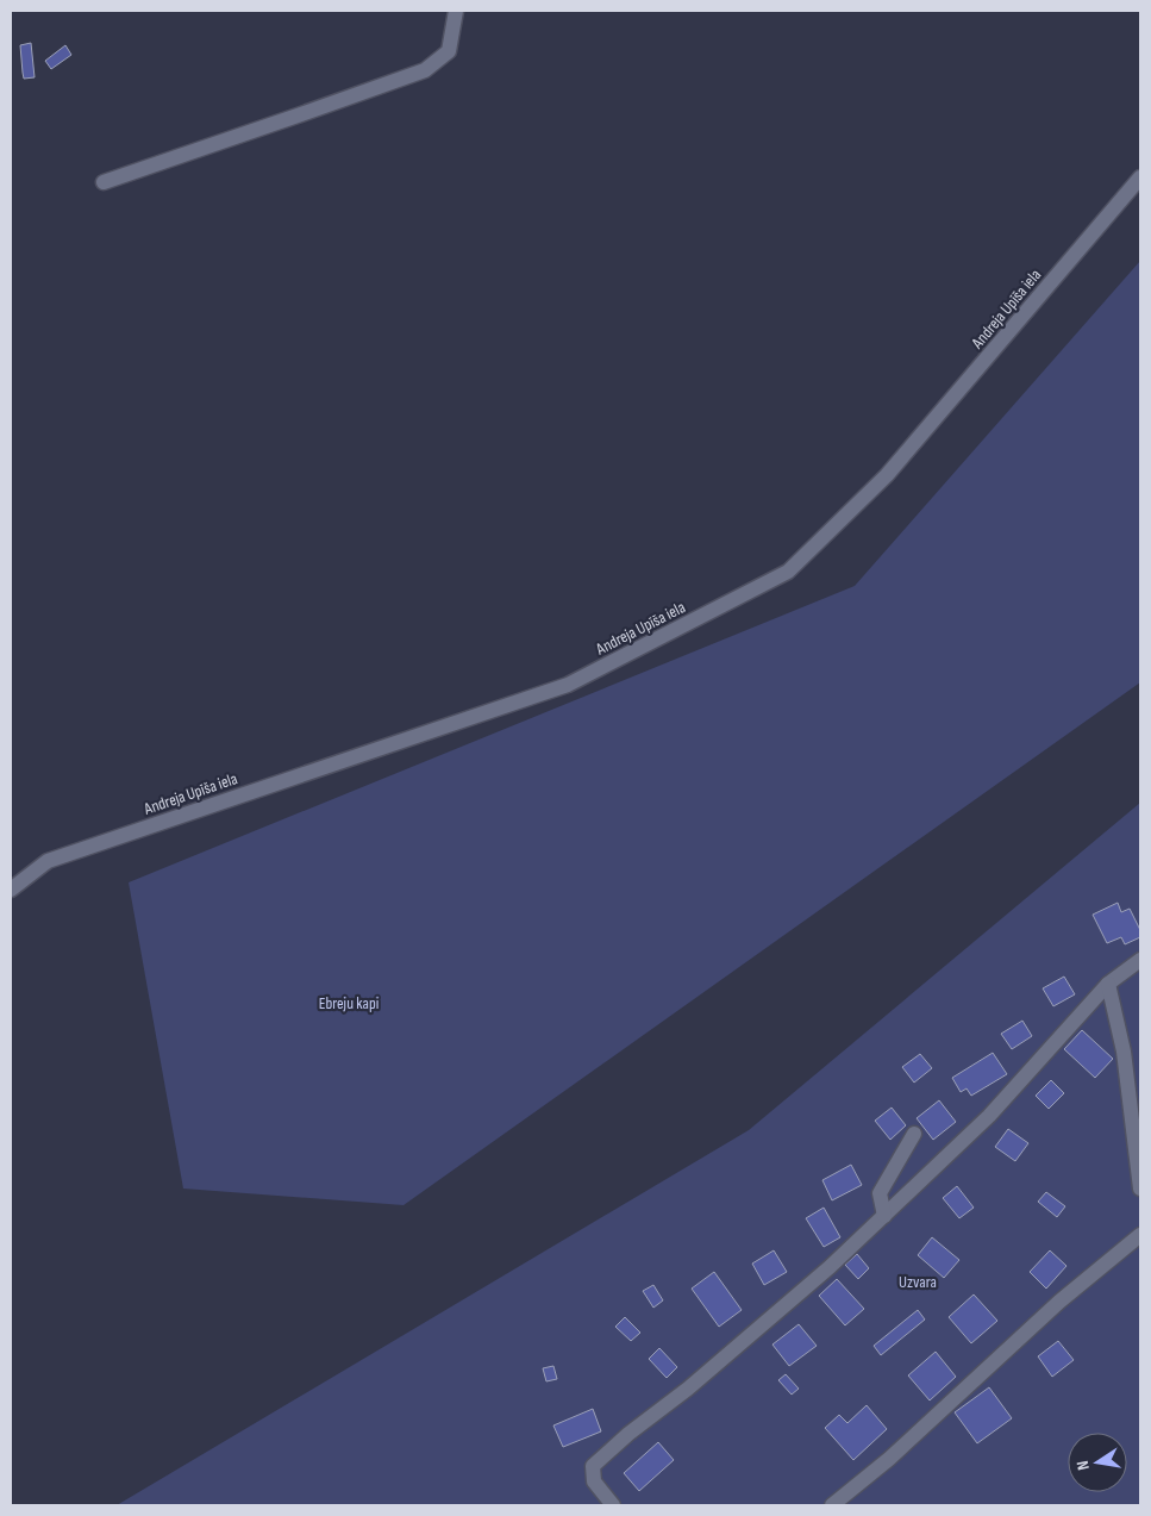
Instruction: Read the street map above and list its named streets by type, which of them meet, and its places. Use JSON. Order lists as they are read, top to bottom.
{
  "streets": {
    "street": ["Andreja Upīša iela"]
  },
  "parks": ["Ebreju kapi", "Uzvara"],
  "north": "left"
}
